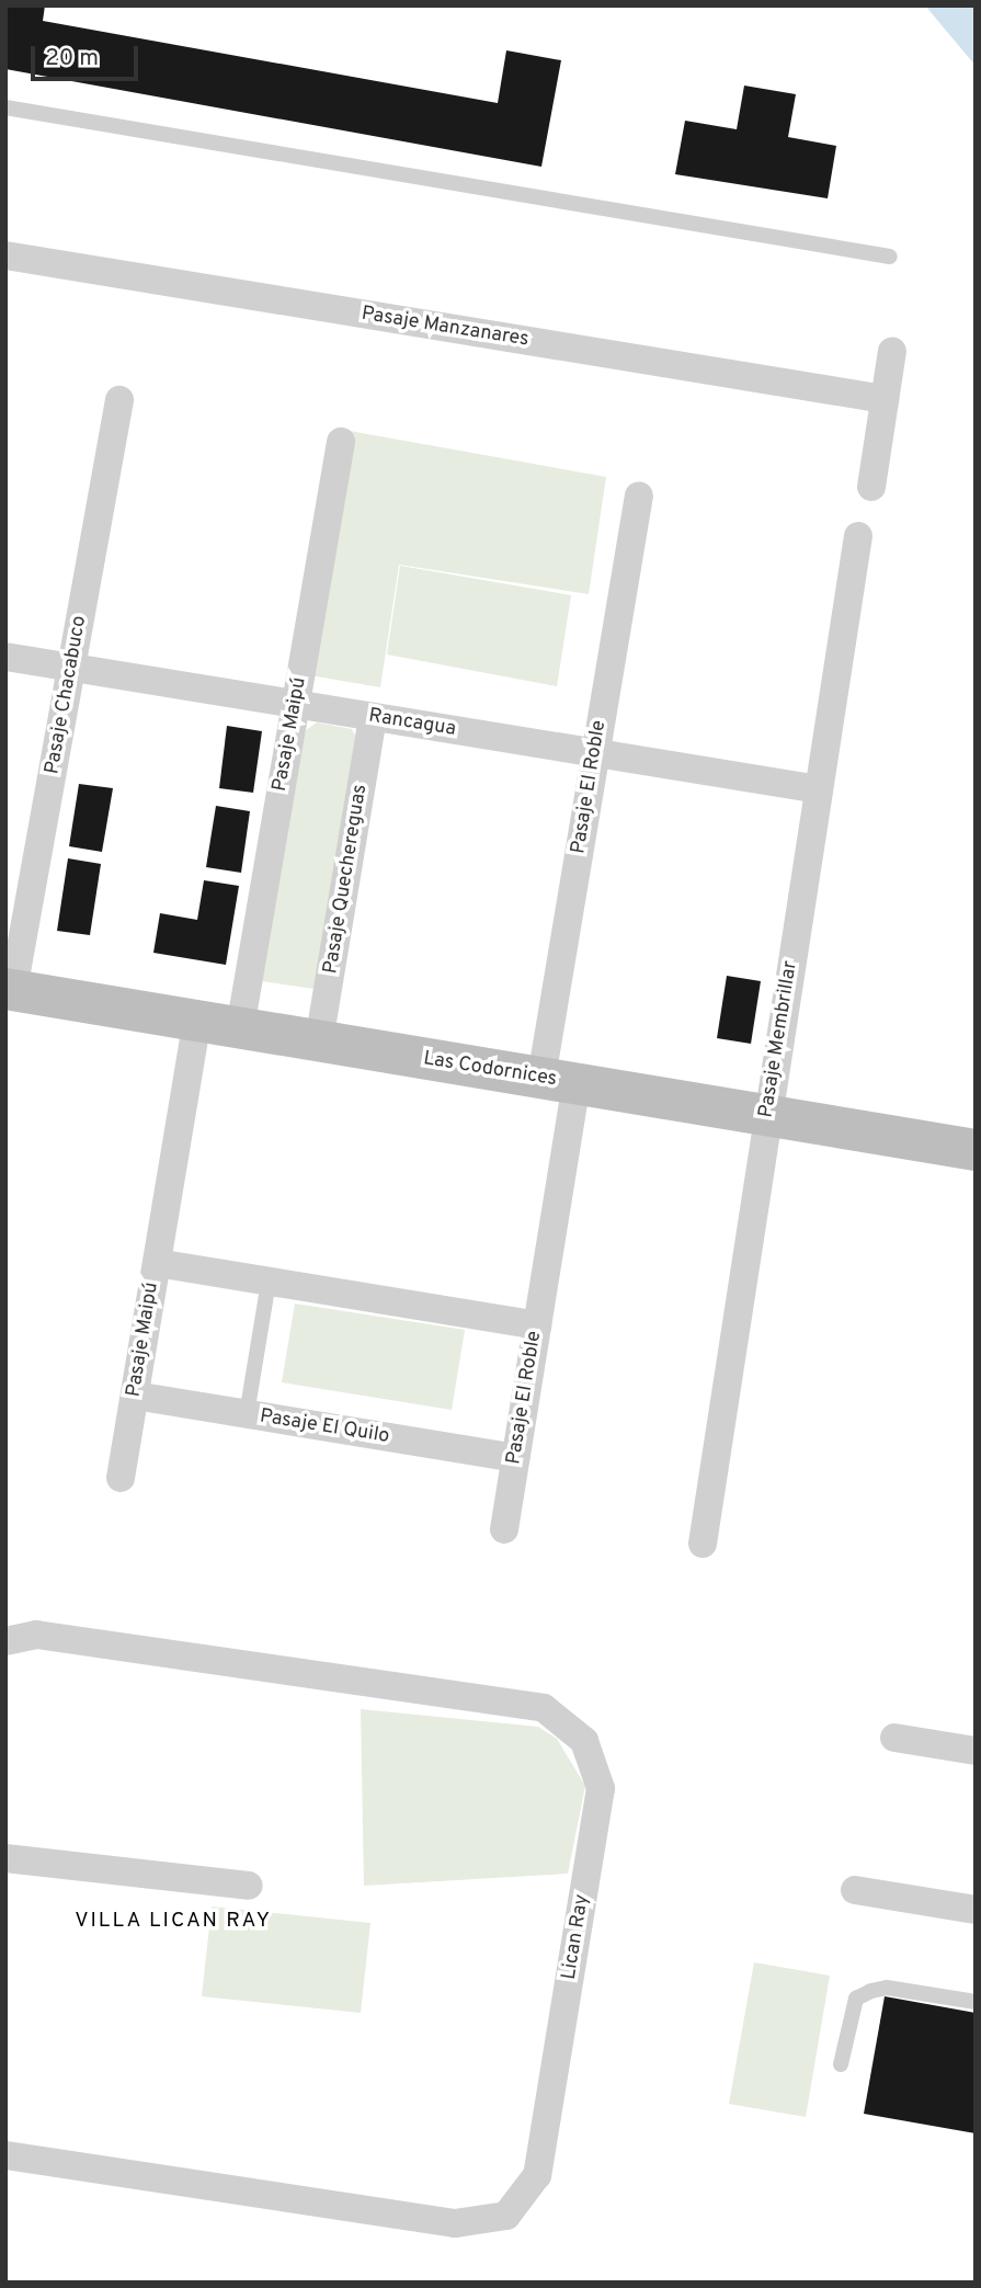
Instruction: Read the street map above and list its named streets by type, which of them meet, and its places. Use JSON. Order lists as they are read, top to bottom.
{
  "streets": {
    "street": [
      "Pasaje Manzanares",
      "Pasaje Chacabuco",
      "Rancagua",
      "Pasaje Maipú",
      "Pasaje El Roble",
      "Pasaje Quechereguas",
      "Pasaje Membrillar",
      "Las Codornices",
      "Pasaje El Quilo",
      "Lican Ray"
    ]
  },
  "crossings": [
    ["Pasaje Chacabuco", "Rancagua"],
    ["Pasaje Chacabuco", "Las Codornices"],
    ["Rancagua", "Pasaje Maipú"],
    ["Rancagua", "Pasaje El Roble"],
    ["Rancagua", "Pasaje Quechereguas"],
    ["Rancagua", "Pasaje Membrillar"],
    ["Pasaje Maipú", "Las Codornices"],
    ["Pasaje Maipú", "Pasaje El Quilo"],
    ["Pasaje El Roble", "Las Codornices"],
    ["Pasaje El Roble", "Pasaje El Quilo"],
    ["Pasaje Quechereguas", "Las Codornices"],
    ["Pasaje Membrillar", "Las Codornices"]
  ],
  "districts": ["VILLA LICAN RAY"],
  "scale_bar": "20 m"
}
